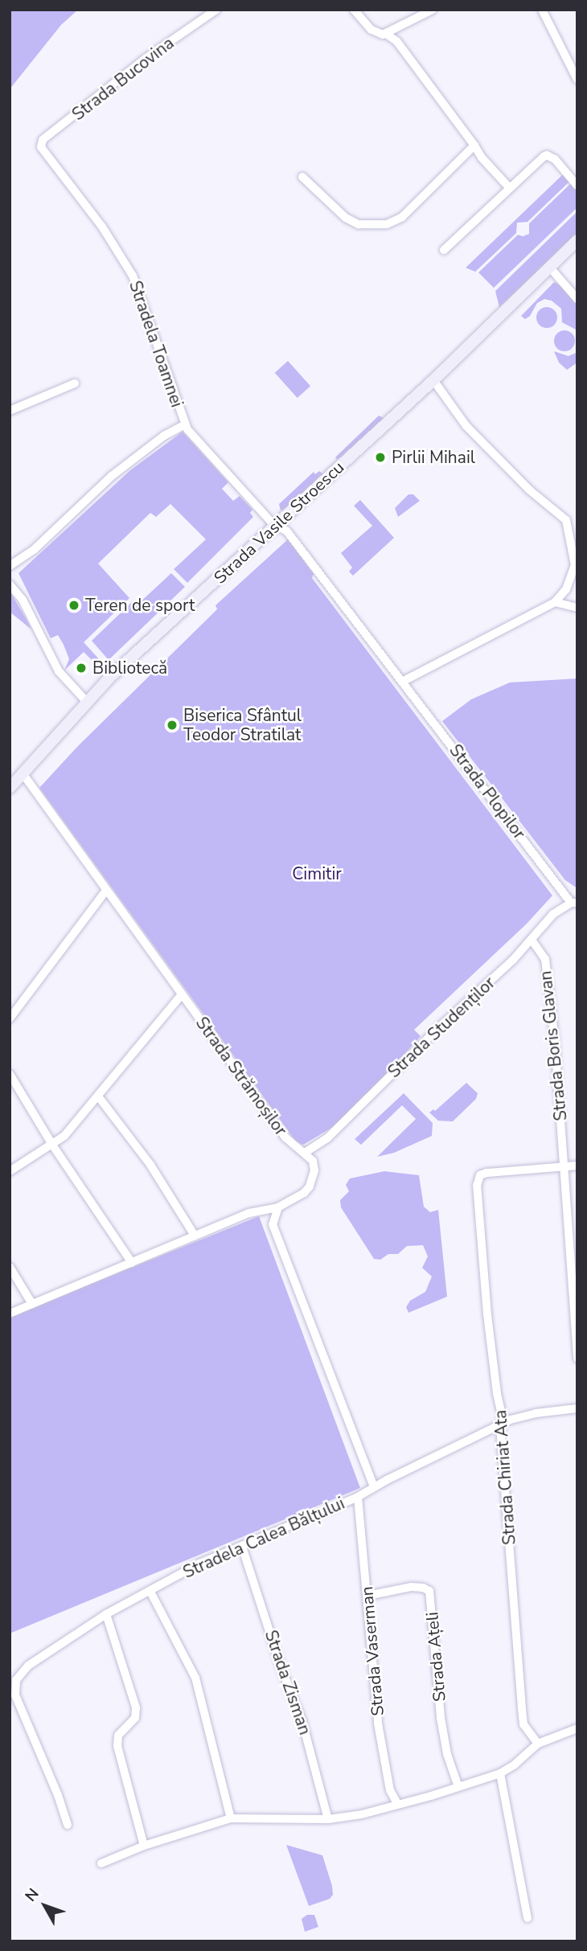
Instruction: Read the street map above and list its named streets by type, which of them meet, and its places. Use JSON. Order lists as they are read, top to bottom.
{
  "streets": {
    "main road": ["Strada Vasile Stroescu"],
    "street": [
      "Strada Bucovina",
      "Stradela Toamnei",
      "Strada Plopilor",
      "Strada Studenților",
      "Strada Boris Glavan",
      "Strada Strămoșilor",
      "Strada Chiriat Ata",
      "Stradela Calea Bălțului",
      "Strada Vaserman",
      "Strada Ațeli",
      "Strada Zisman"
    ]
  },
  "crossings": [
    ["Strada Bucovina", "Stradela Toamnei"],
    ["Stradela Toamnei", "Strada Vasile Stroescu"],
    ["Stradela Toamnei", "Strada Plopilor"],
    ["Strada Vasile Stroescu", "Strada Plopilor"],
    ["Strada Vasile Stroescu", "Strada Strămoșilor"],
    ["Strada Plopilor", "Strada Studenților"],
    ["Strada Studenților", "Strada Boris Glavan"],
    ["Strada Studenților", "Strada Strămoșilor"],
    ["Strada Boris Glavan", "Strada Chiriat Ata"],
    ["Strada Chiriat Ata", "Stradela Calea Bălțului"],
    ["Stradela Calea Bălțului", "Strada Vaserman"],
    ["Stradela Calea Bălțului", "Strada Zisman"],
    ["Strada Vaserman", "Strada Ațeli"]
  ],
  "parks": ["Cimitir"],
  "places": [
    "Pirlii Mihail",
    "Teren de sport",
    "Bibliotecă",
    "Biserica Sfântul Teodor Stratilat"
  ],
  "north": "top left"
}
